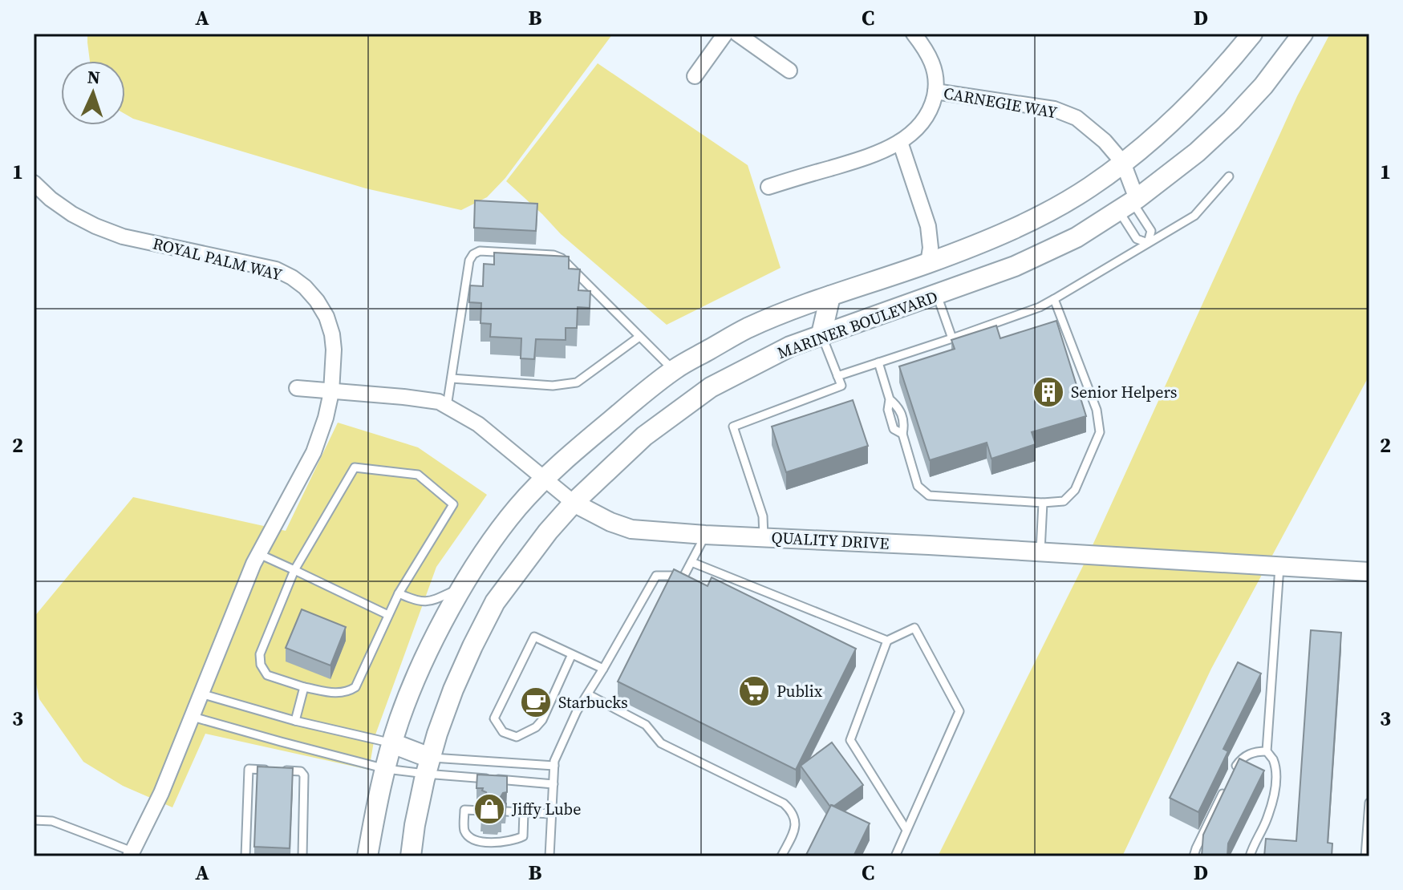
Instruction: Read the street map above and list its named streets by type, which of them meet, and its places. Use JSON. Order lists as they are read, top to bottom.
{
  "streets": {
    "main road": ["MARINER BOULEVARD"],
    "street": ["CARNEGIE WAY", "ROYAL PALM WAY", "QUALITY DRIVE"]
  },
  "crossings": [
    ["CARNEGIE WAY", "MARINER BOULEVARD"],
    ["ROYAL PALM WAY", "QUALITY DRIVE"],
    ["MARINER BOULEVARD", "QUALITY DRIVE"]
  ],
  "places": {
    "building": ["Senior Helpers"],
    "supermarket": ["Publix"],
    "cafe": ["Starbucks"],
    "shop": ["Jiffy Lube"]
  },
  "north": "top",
  "grid": {
    "columns": [
      "A",
      "B",
      "C",
      "D"
    ],
    "rows": ["1", "2", "3"]
  }
}
